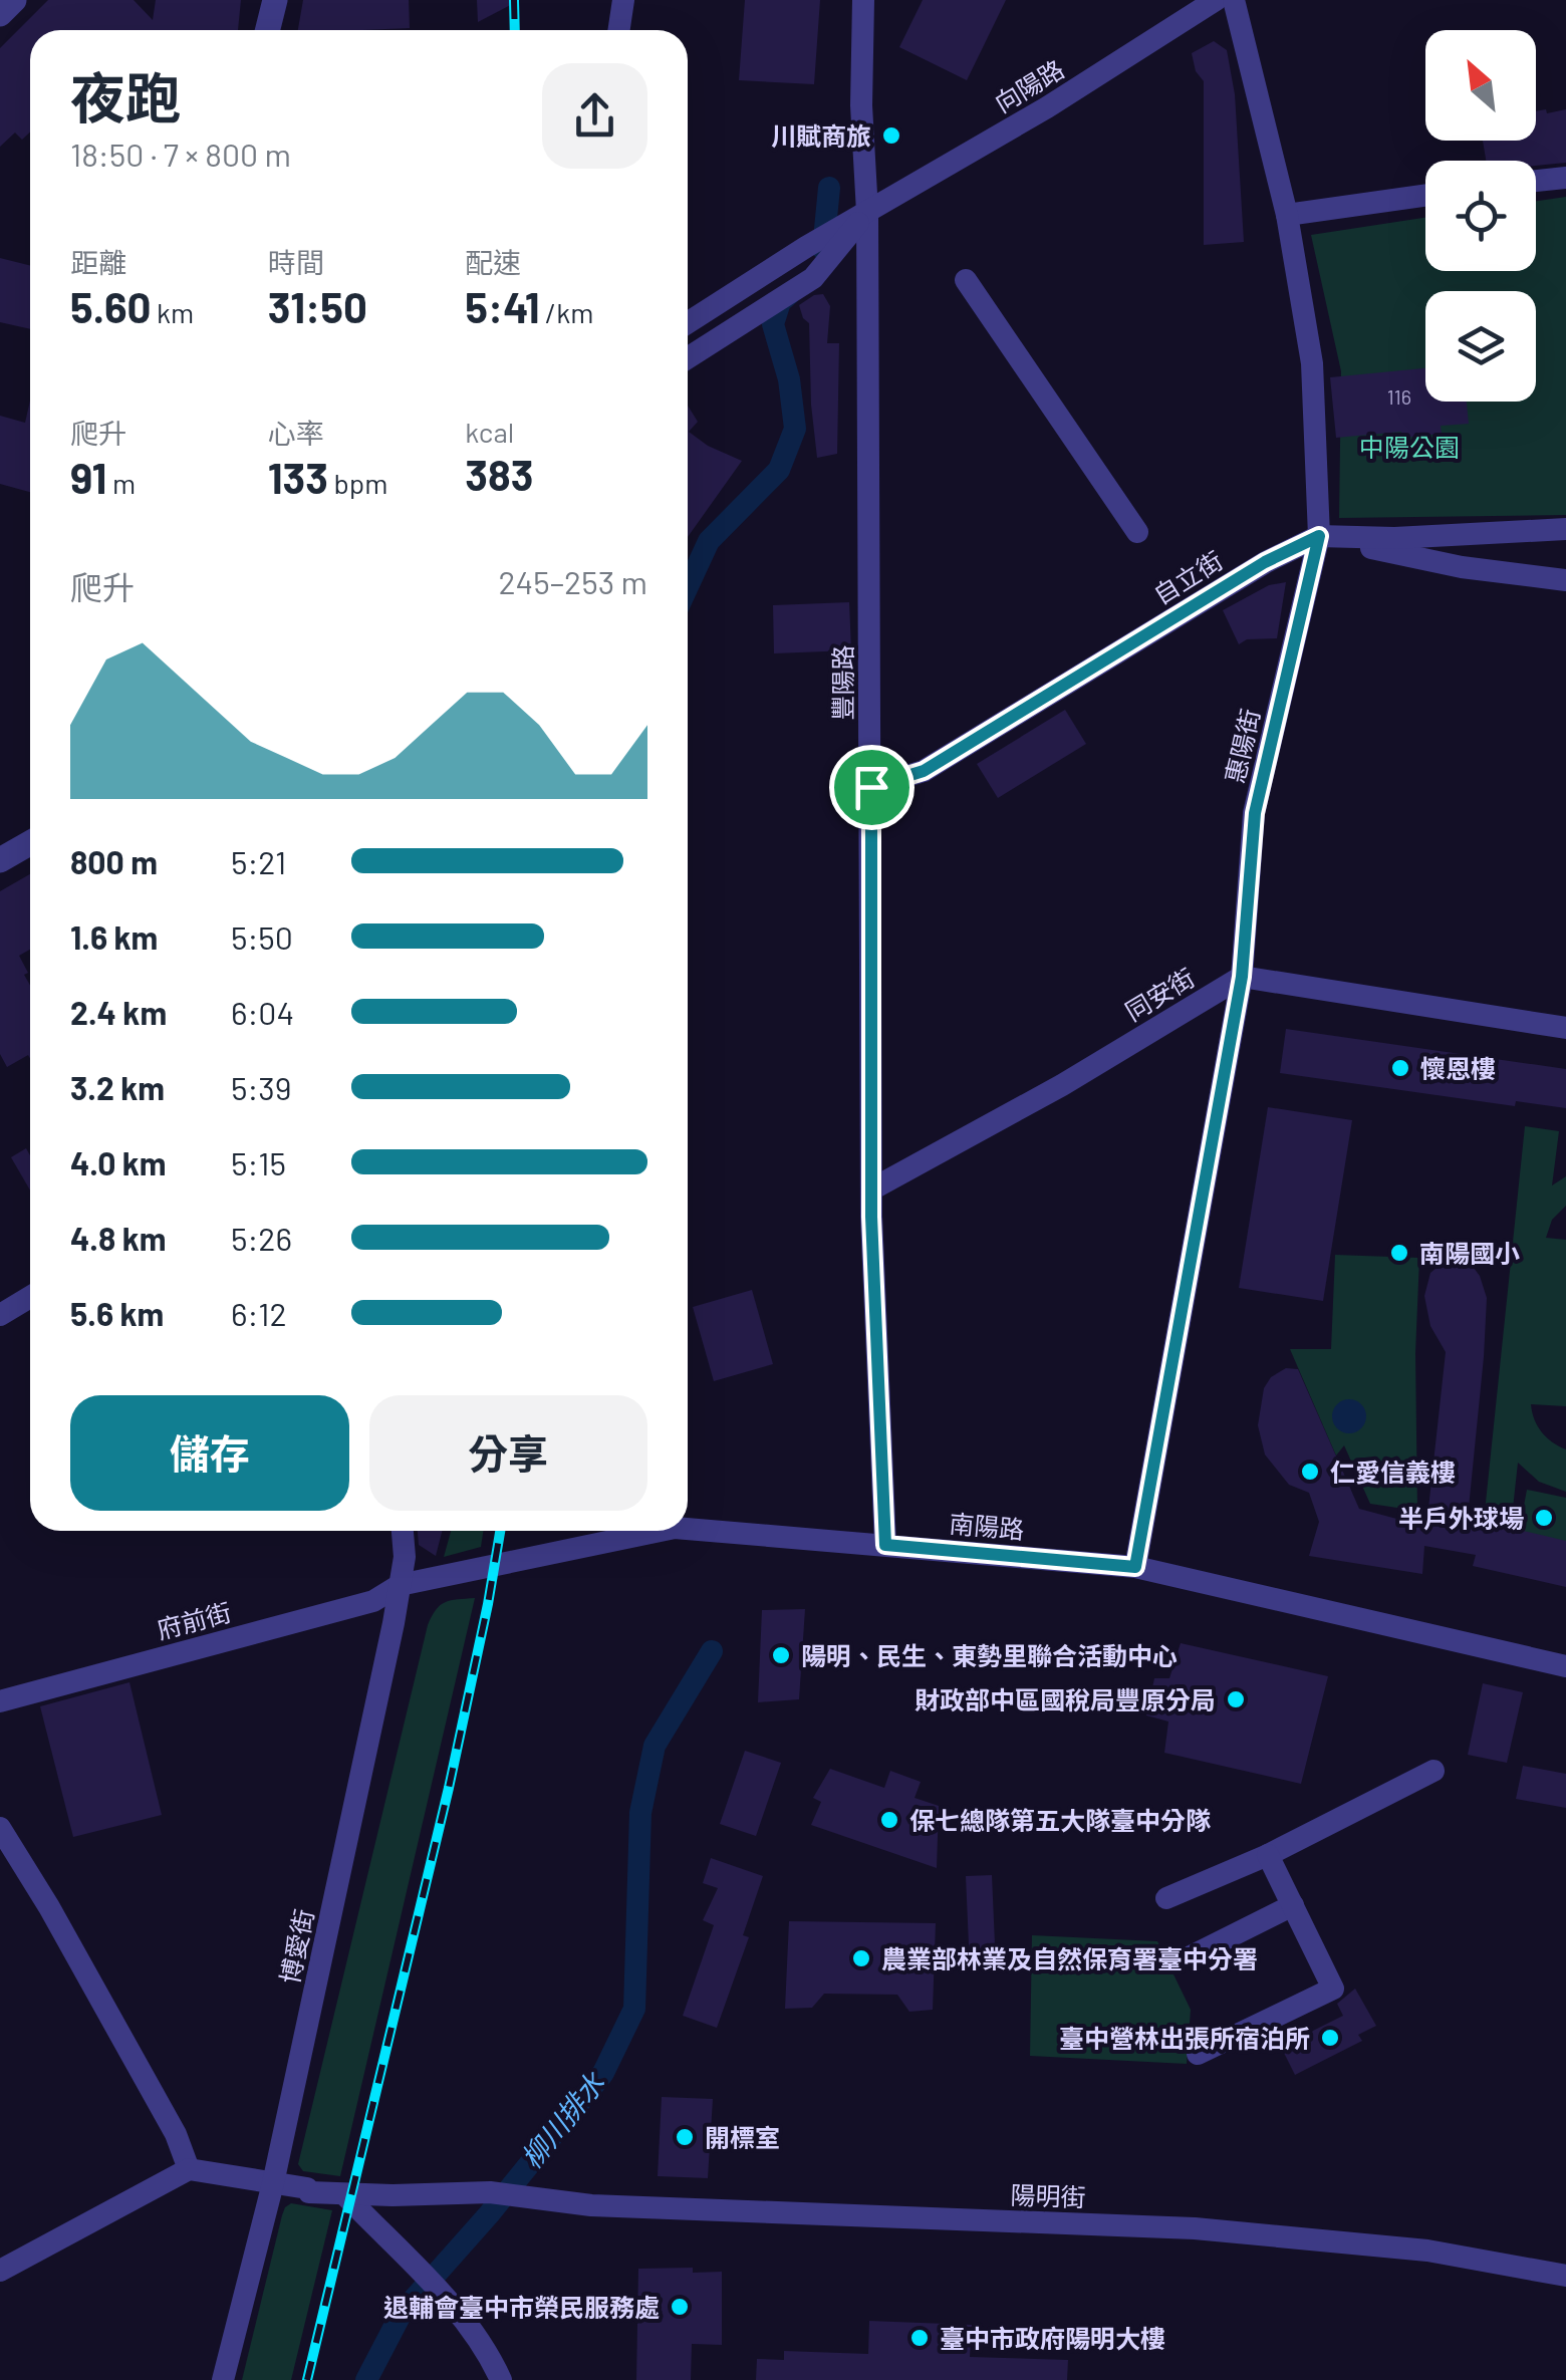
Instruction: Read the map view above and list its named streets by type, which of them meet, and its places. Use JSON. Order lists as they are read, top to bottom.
{
  "streets": {
    "street": [
      "向陽路",
      "自立街",
      "豐陽路",
      "惠陽街",
      "同安街",
      "南陽路",
      "府前街",
      "博愛街",
      "陽明街"
    ]
  },
  "crossings": [
    ["向陽路", "豐陽路"],
    ["自立街", "豐陽路"],
    ["自立街", "惠陽街"],
    ["豐陽路", "同安街"],
    ["豐陽路", "南陽路"],
    ["惠陽街", "同安街"],
    ["惠陽街", "南陽路"],
    ["南陽路", "府前街"],
    ["南陽路", "博愛街"],
    ["府前街", "博愛街"]
  ],
  "water": ["柳川排水"],
  "parks": ["中陽公園"],
  "places": [
    "川賦商旅",
    "懷恩樓",
    "南陽國小",
    "仁愛信義樓",
    "半戶外球場",
    "陽明、民生、東勢里聯合活動中心",
    "財政部中區國稅局豐原分局",
    "保七總隊第五大隊臺中分隊",
    "農業部林業及自然保育署臺中分署",
    "臺中營林出張所宿泊所",
    "開標室",
    "退輔會臺中市榮民服務處",
    "臺中市政府陽明大樓"
  ],
  "house_numbers": ["116"],
  "north": "top left",
  "page": {
    "heading": ["夜跑", "18:50 · 7 × 800 m"],
    "stats": [
      ["距離", "5.60 km"],
      ["時間", "31:50"],
      ["配速", "5:41 /km"],
      ["爬升", "91 m"],
      ["心率", "133 bpm"],
      ["kcal", "383"]
    ],
    "chart": ["爬升", "245–253 m"],
    "list": [
      {
        "name": "800 m",
        "note": "5:21"
      },
      {
        "name": "1.6 km",
        "note": "5:50"
      },
      {
        "name": "2.4 km",
        "note": "6:04"
      },
      {
        "name": "3.2 km",
        "note": "5:39"
      },
      {
        "name": "4.0 km",
        "note": "5:15"
      },
      {
        "name": "4.8 km",
        "note": "5:26"
      },
      {
        "name": "5.6 km",
        "note": "6:12"
      }
    ],
    "buttons": ["儲存", "分享"]
  }
}
